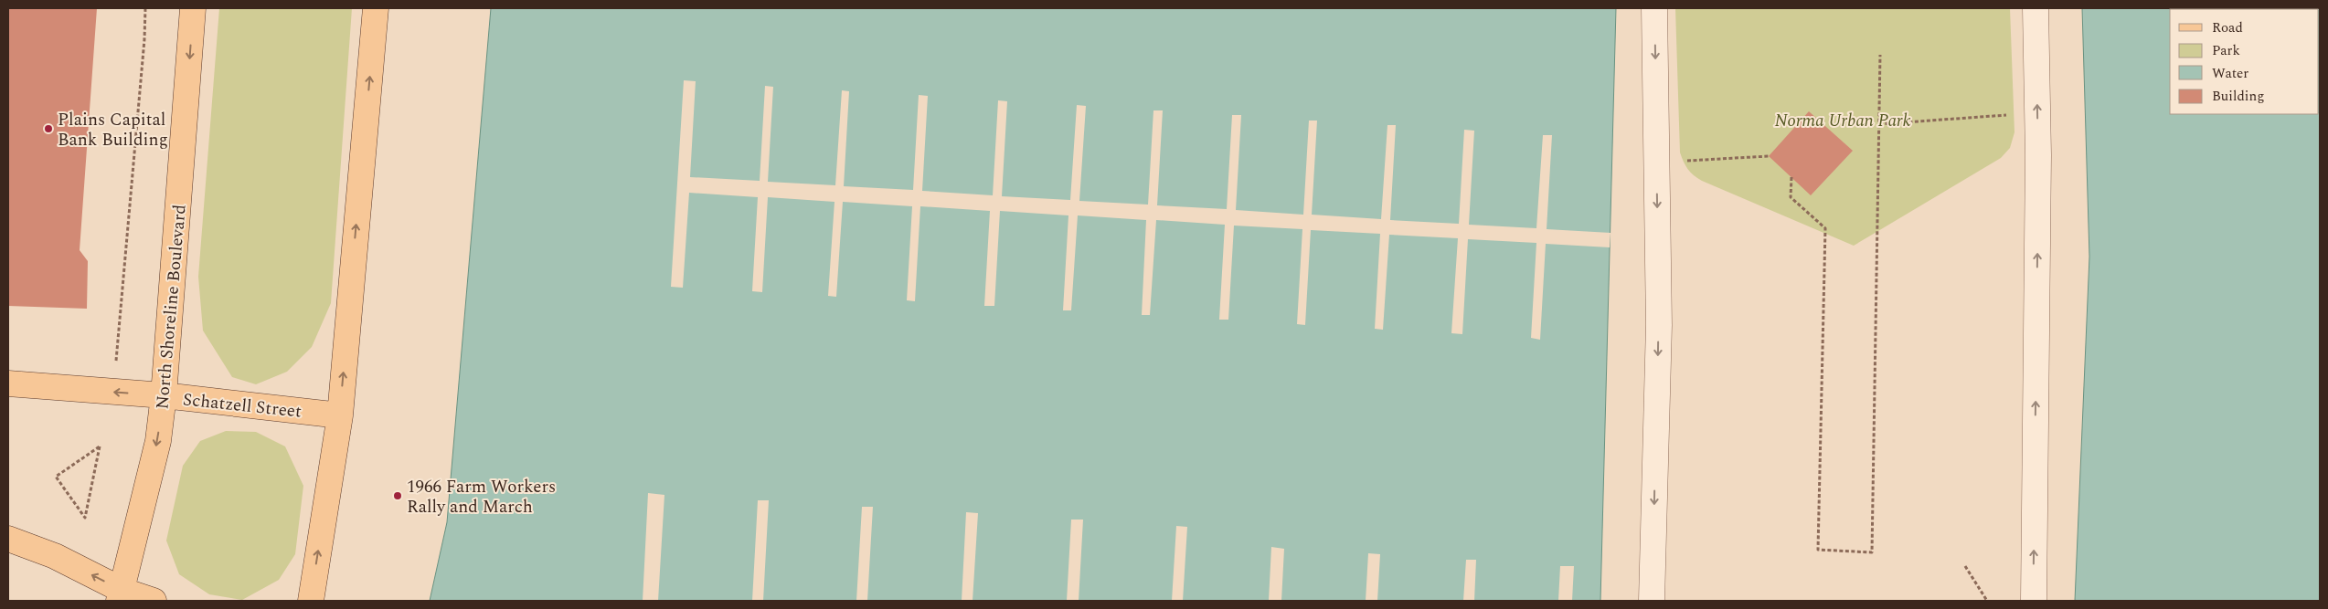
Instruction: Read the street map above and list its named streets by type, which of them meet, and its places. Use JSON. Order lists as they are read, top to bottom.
{
  "streets": {
    "main road": ["North Shoreline Boulevard", "Schatzell Street"]
  },
  "crossings": [
    ["North Shoreline Boulevard", "Schatzell Street"]
  ],
  "parks": ["Norma Urban Park"],
  "places": ["Plains Capital Bank Building", "1966 Farm Workers Rally and March"],
  "legend": [
    "Road",
    "Park",
    "Water",
    "Building"
  ]
}
